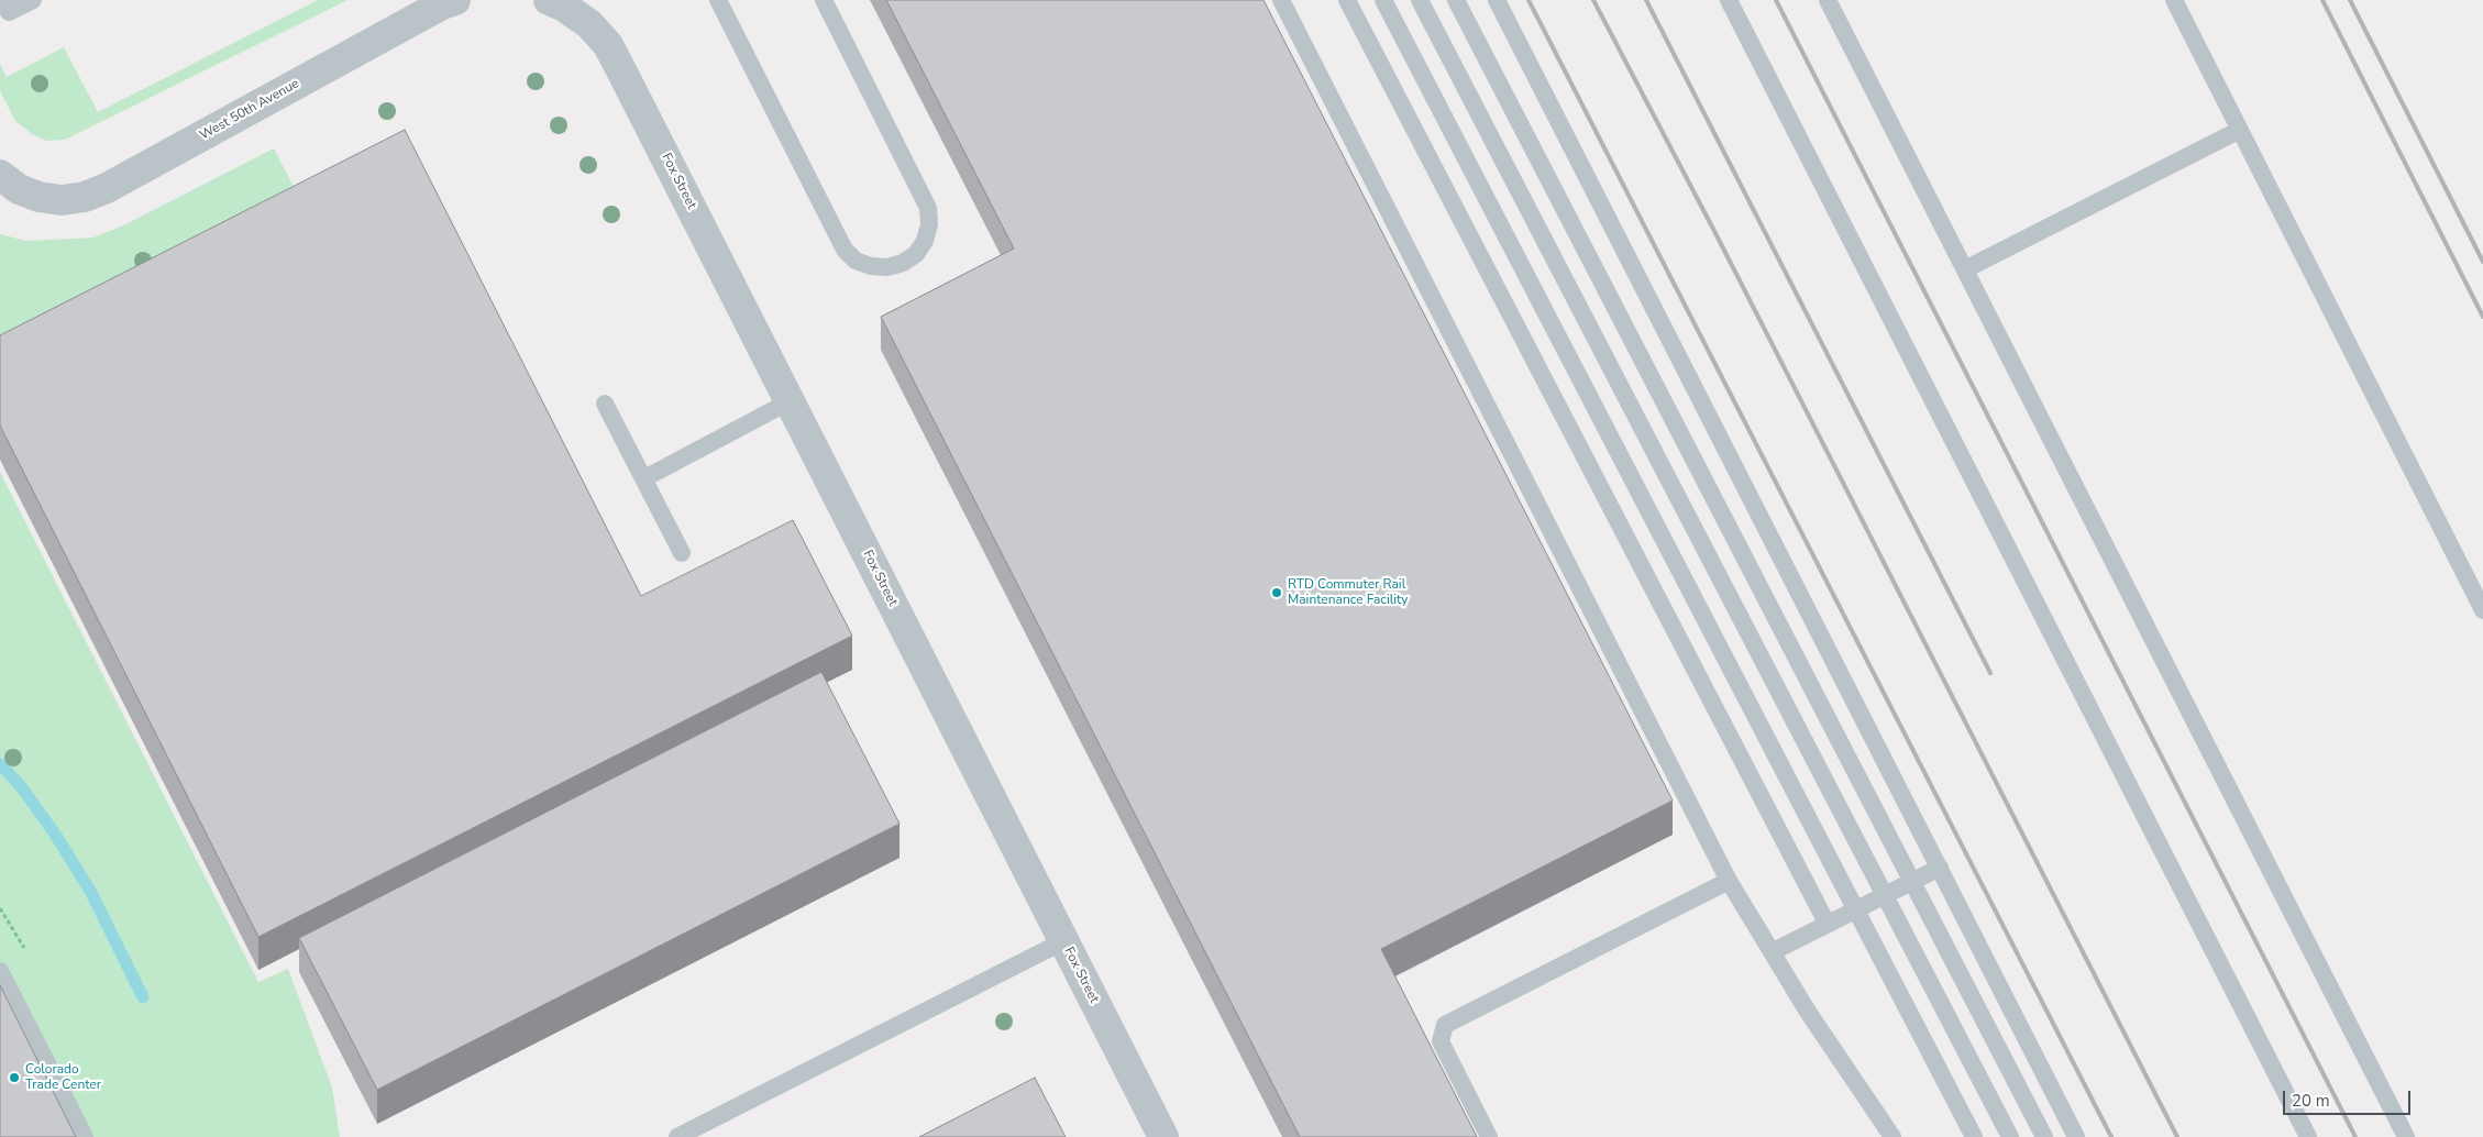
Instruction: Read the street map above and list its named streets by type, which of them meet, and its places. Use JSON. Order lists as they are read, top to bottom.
{
  "streets": {
    "street": ["West 50th Avenue", "Fox Street"]
  },
  "places": ["RTD Commuter Rail Maintenance Facility", "Colorado Trade Center"],
  "scale_bar": "20 m"
}
